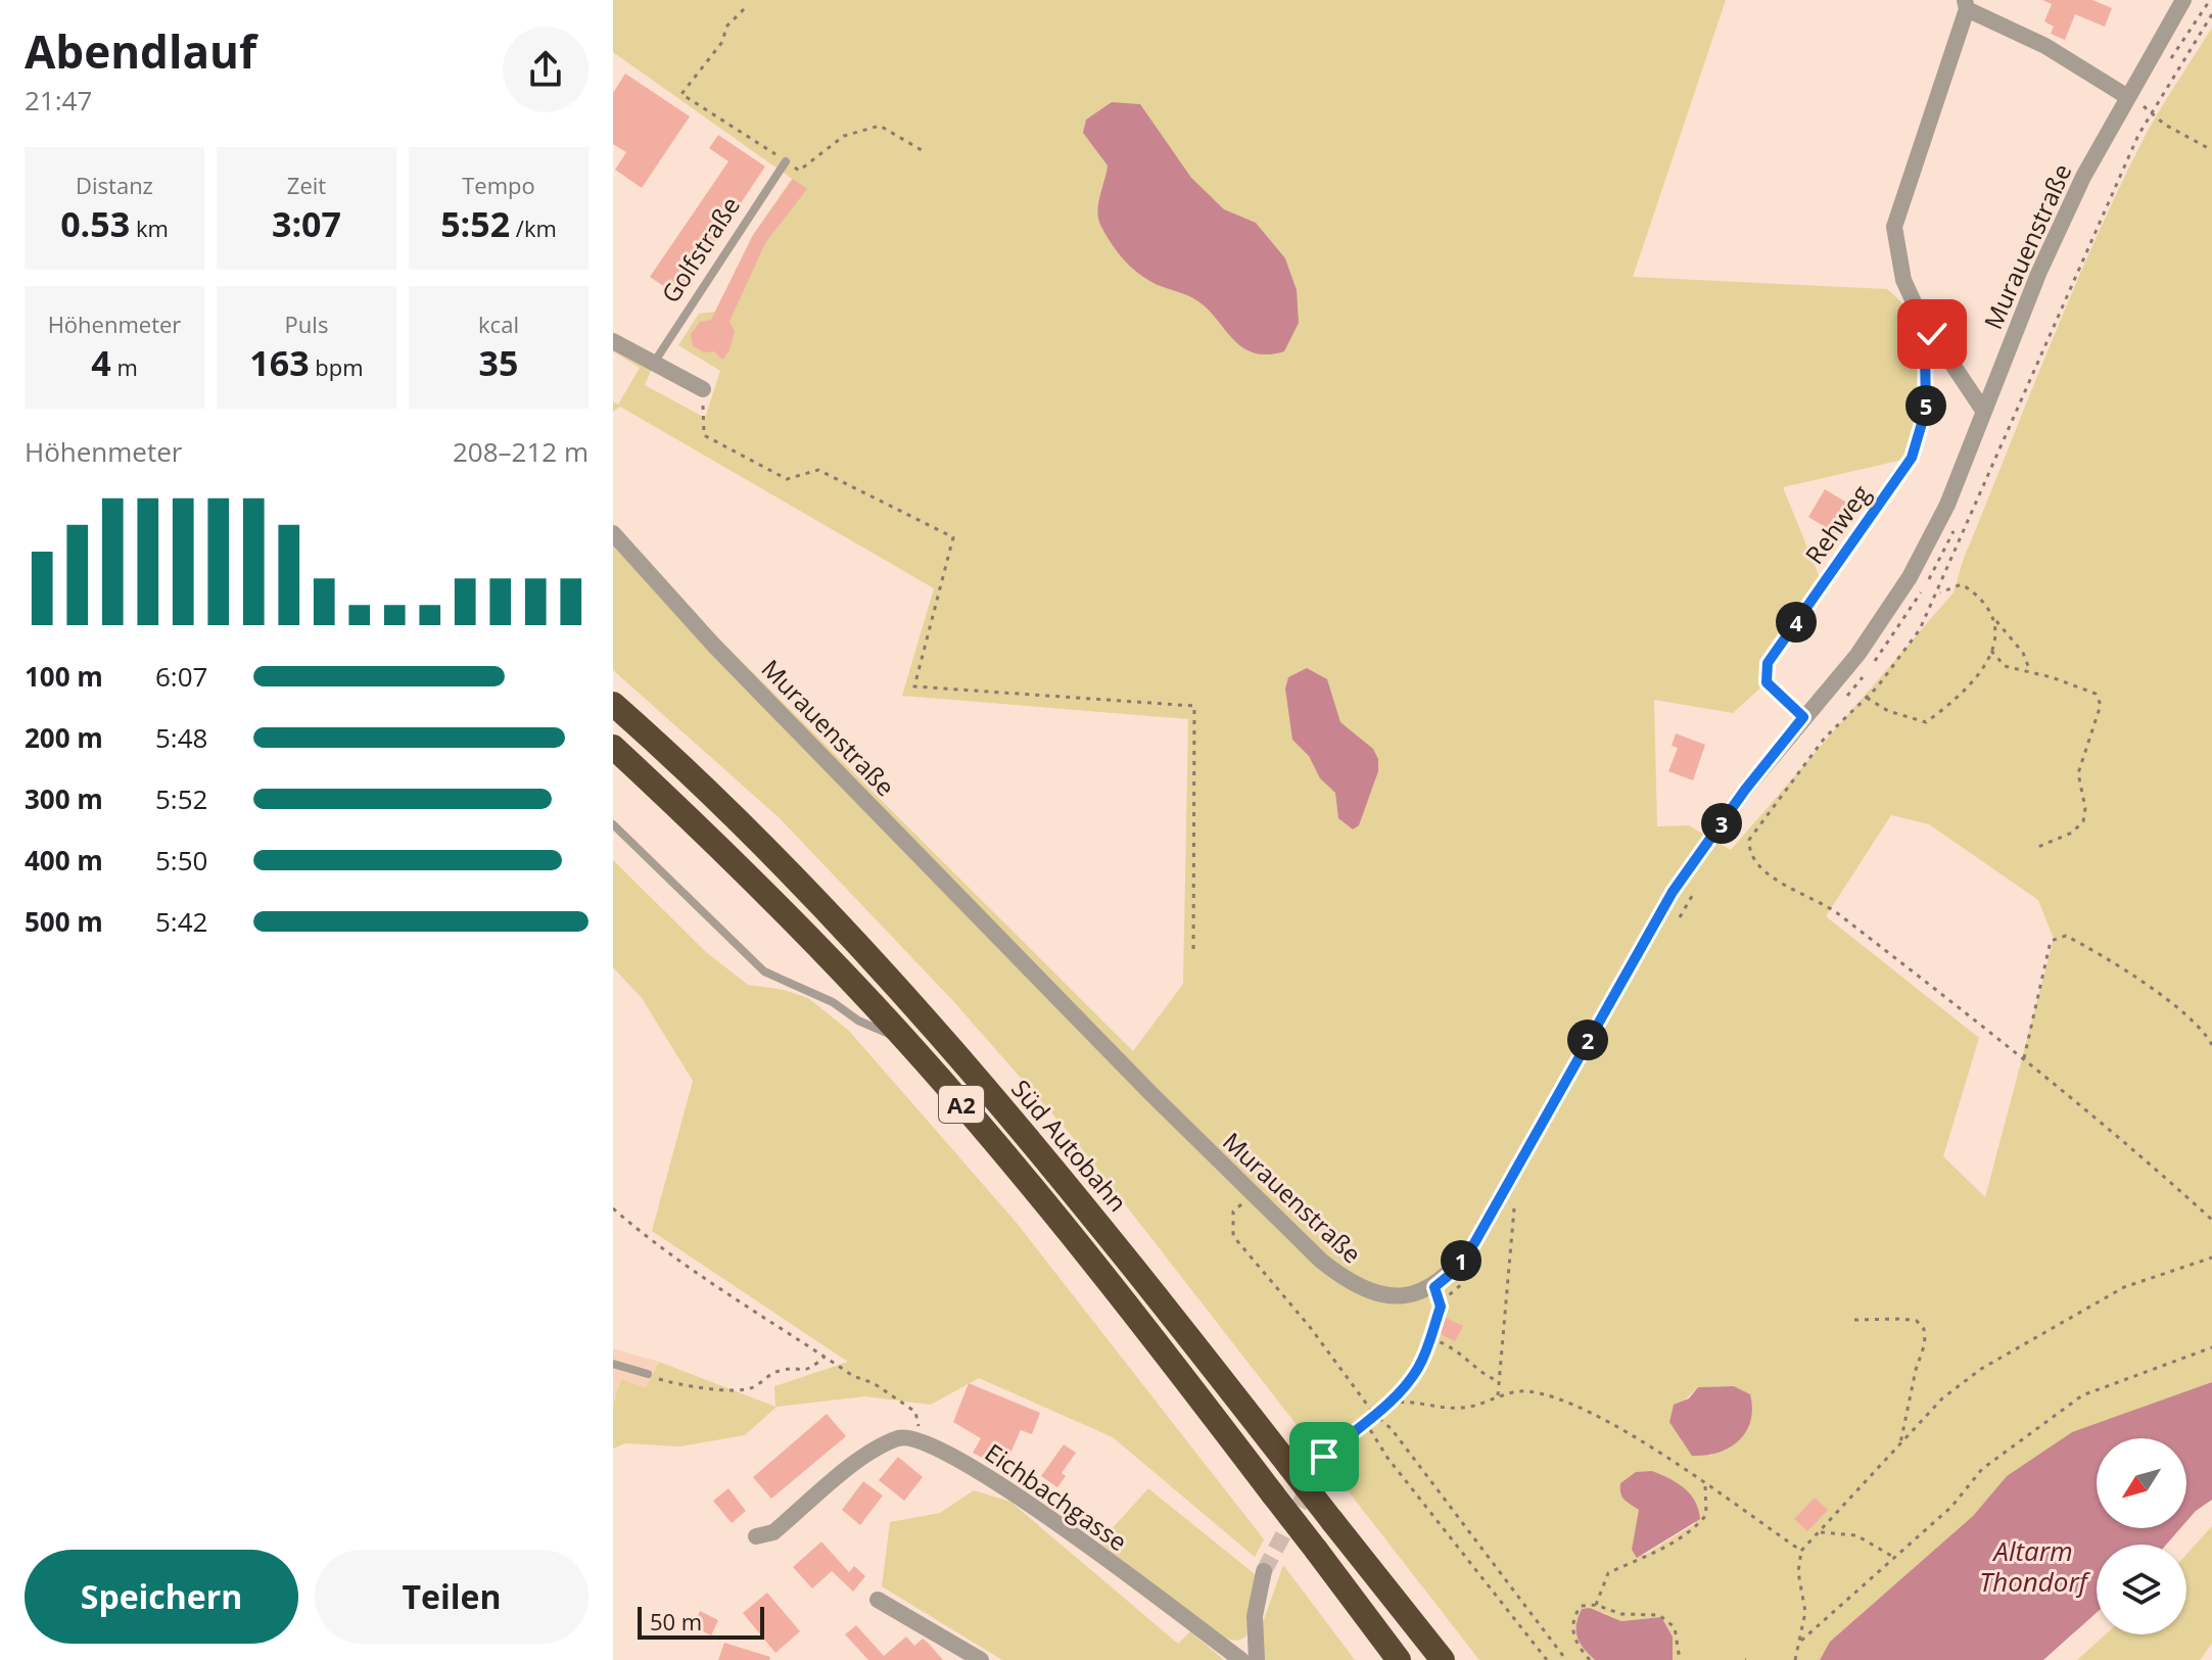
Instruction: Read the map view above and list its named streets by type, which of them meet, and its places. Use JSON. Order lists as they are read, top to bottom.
{
  "streets": {
    "highway": ["A2", "Süd Autobahn"],
    "street": ["Murauenstraße", "Eichbachgasse"],
    "lane": ["Golfstraße", "Rehweg"]
  },
  "crossings": [
    ["Murauenstraße", "Rehweg"]
  ],
  "water": ["Altarm Thondorf"],
  "scale_bar": "50 m",
  "north": "bottom left",
  "page": {
    "heading": ["Abendlauf", "21:47"],
    "stats": [
      ["Distanz", "0.53 km"],
      ["Zeit", "3:07"],
      ["Tempo", "5:52 /km"],
      ["Höhenmeter", "4 m"],
      ["Puls", "163 bpm"],
      ["kcal", "35"]
    ],
    "pins": [
      "5",
      "4",
      "3",
      "2",
      "1"
    ],
    "chart": ["Höhenmeter", "208–212 m"],
    "list": [
      {
        "name": "100 m",
        "note": "6:07"
      },
      {
        "name": "200 m",
        "note": "5:48"
      },
      {
        "name": "300 m",
        "note": "5:52"
      },
      {
        "name": "400 m",
        "note": "5:50"
      },
      {
        "name": "500 m",
        "note": "5:42"
      }
    ],
    "buttons": ["Speichern", "Teilen"],
    "scale": "50 m"
  }
}
